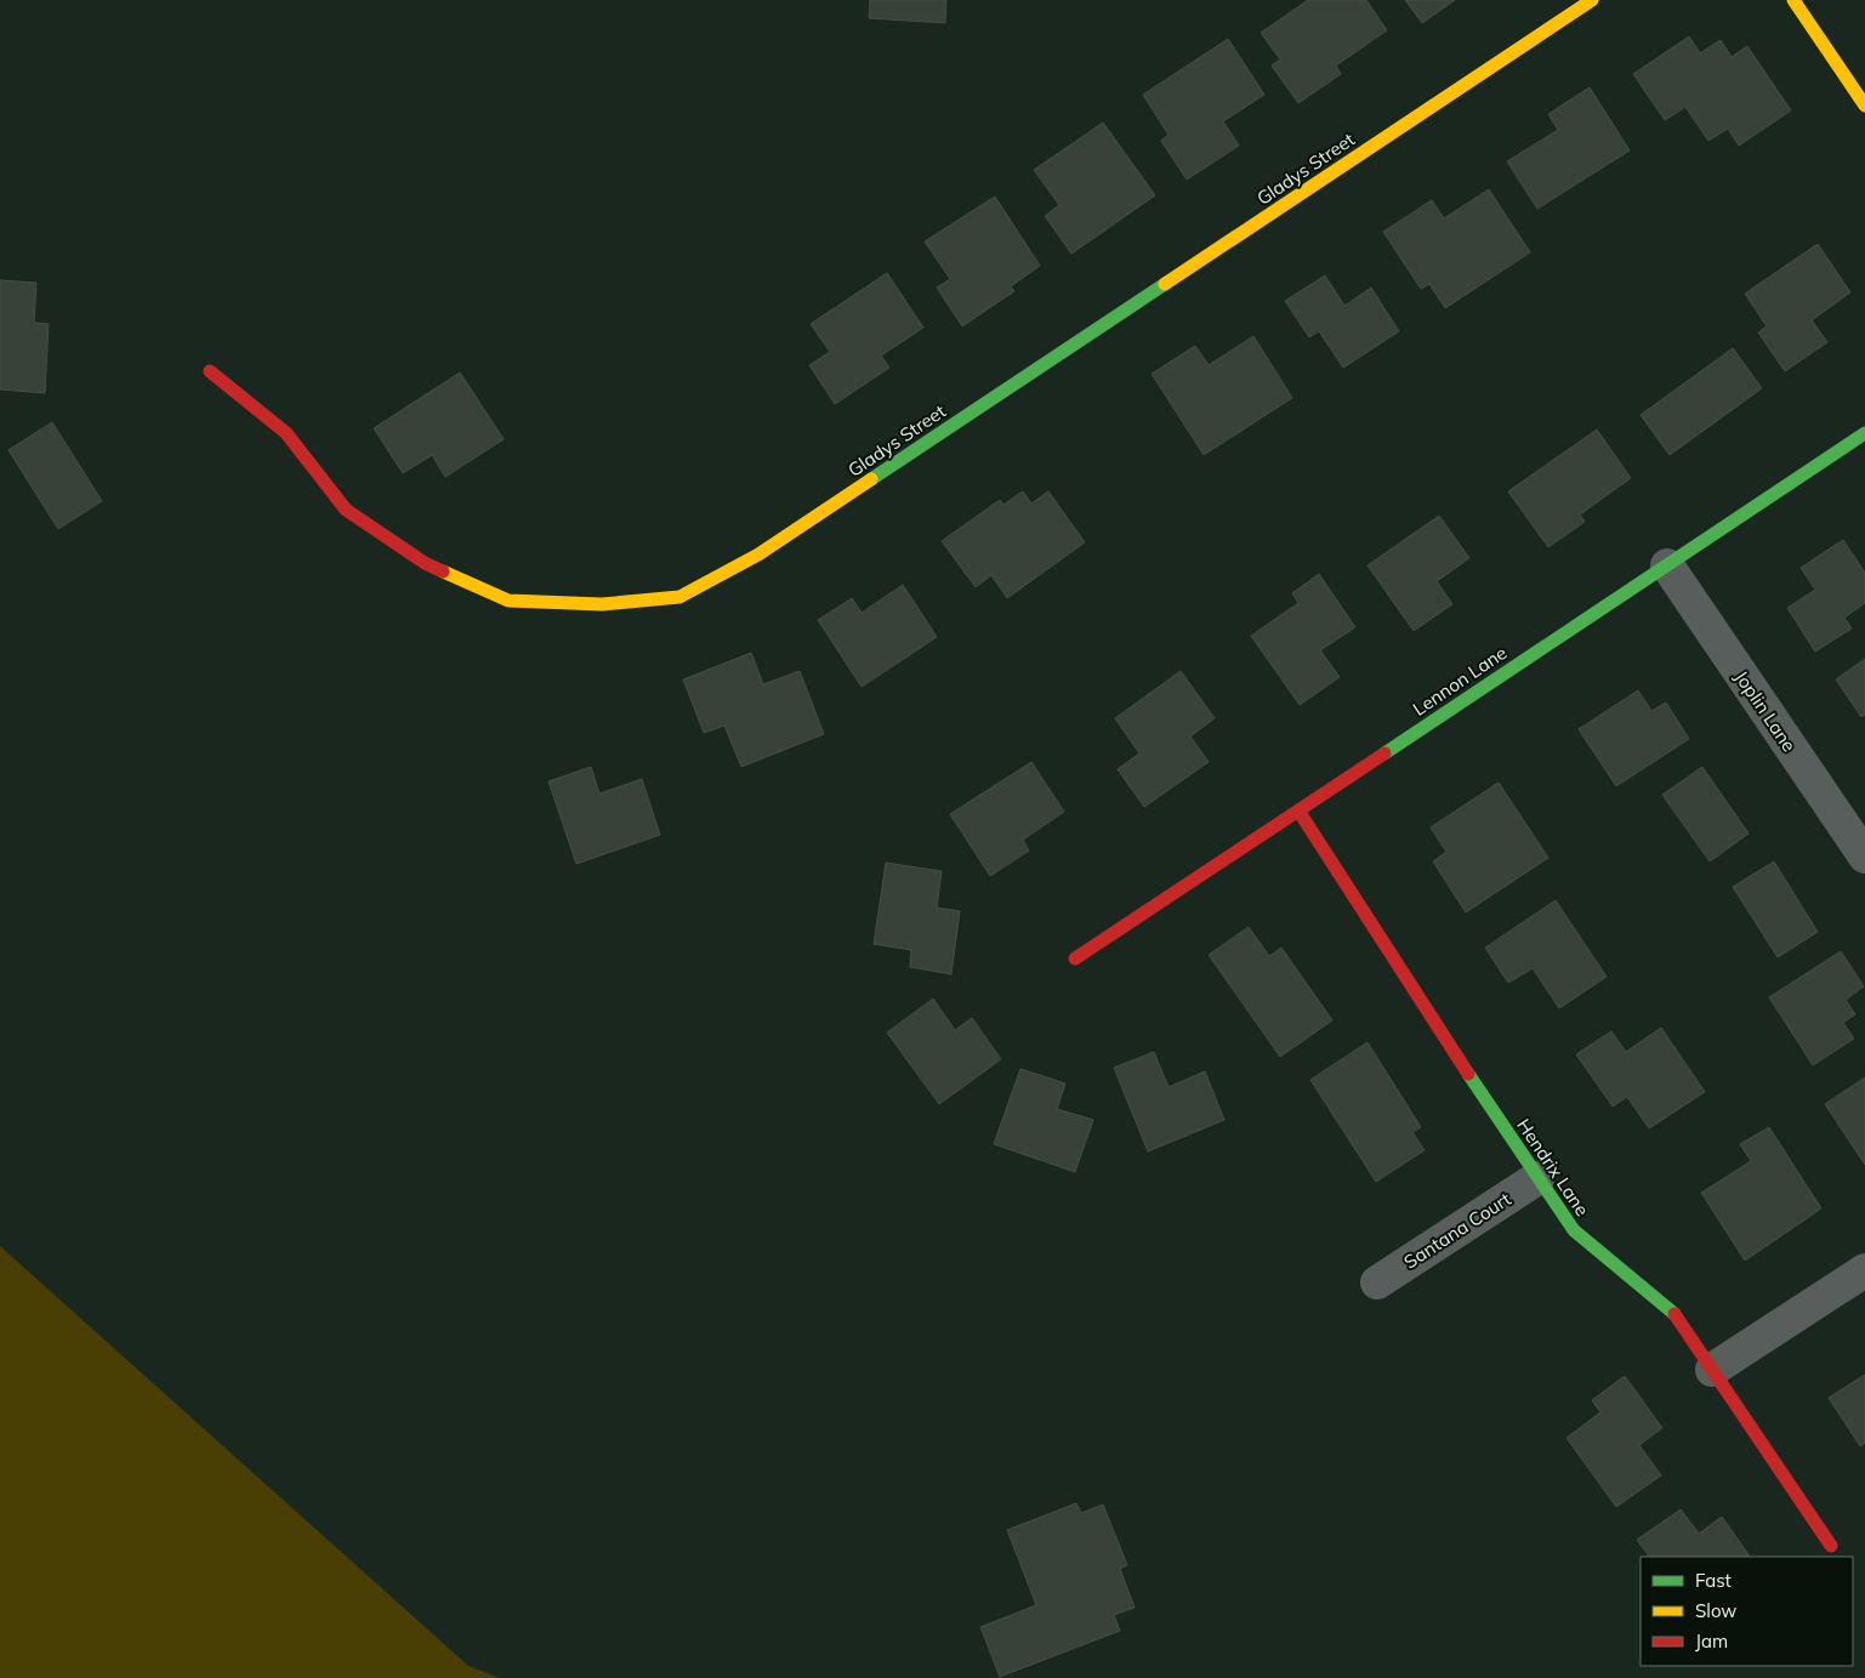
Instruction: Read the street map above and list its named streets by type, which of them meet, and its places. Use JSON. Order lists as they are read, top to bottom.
{
  "streets": {
    "street": [
      "Gladys Street",
      "Lennon Lane",
      "Joplin Lane",
      "Hendrix Lane",
      "Santana Court"
    ]
  },
  "crossings": [
    ["Lennon Lane", "Joplin Lane"],
    ["Lennon Lane", "Hendrix Lane"],
    ["Hendrix Lane", "Santana Court"]
  ],
  "legend": ["Fast", "Slow", "Jam"]
}
